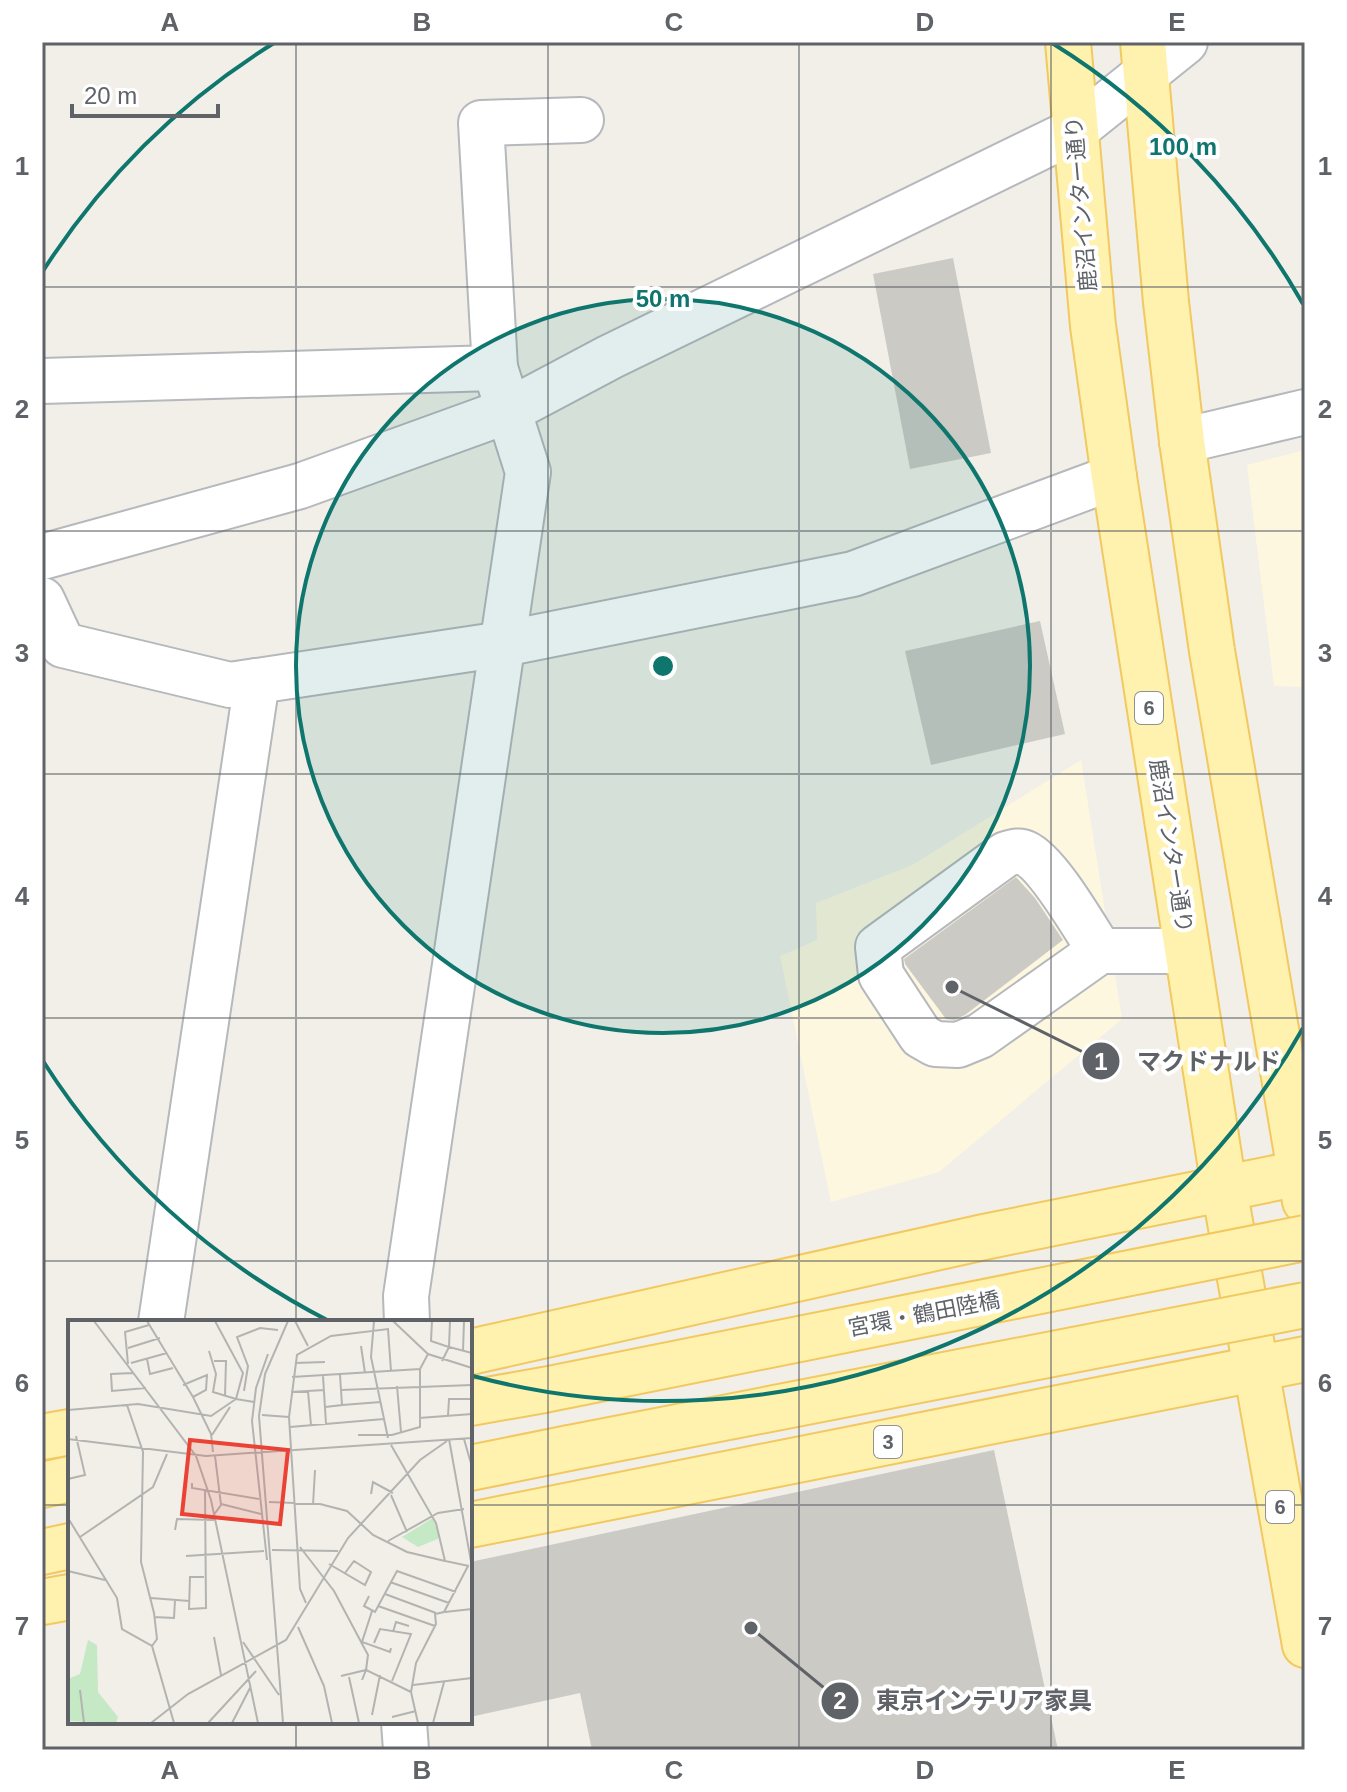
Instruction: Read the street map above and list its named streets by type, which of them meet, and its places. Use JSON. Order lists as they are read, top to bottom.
{
  "streets": {
    "main road": [
      "鹿沼インター通り",
      "6",
      "宮環・鶴田陸橋",
      "3"
    ]
  },
  "crossings": [
    ["鹿沼インター通り", "3"]
  ],
  "places": ["マクドナルド", "東京インテリア家具"],
  "scale_bar": "20 m",
  "grid": {
    "columns": [
      "A",
      "B",
      "C",
      "D",
      "E"
    ],
    "rows": [
      "1",
      "2",
      "3",
      "4",
      "5",
      "6",
      "7"
    ]
  },
  "rings": ["100 m", "50 m"]
}
